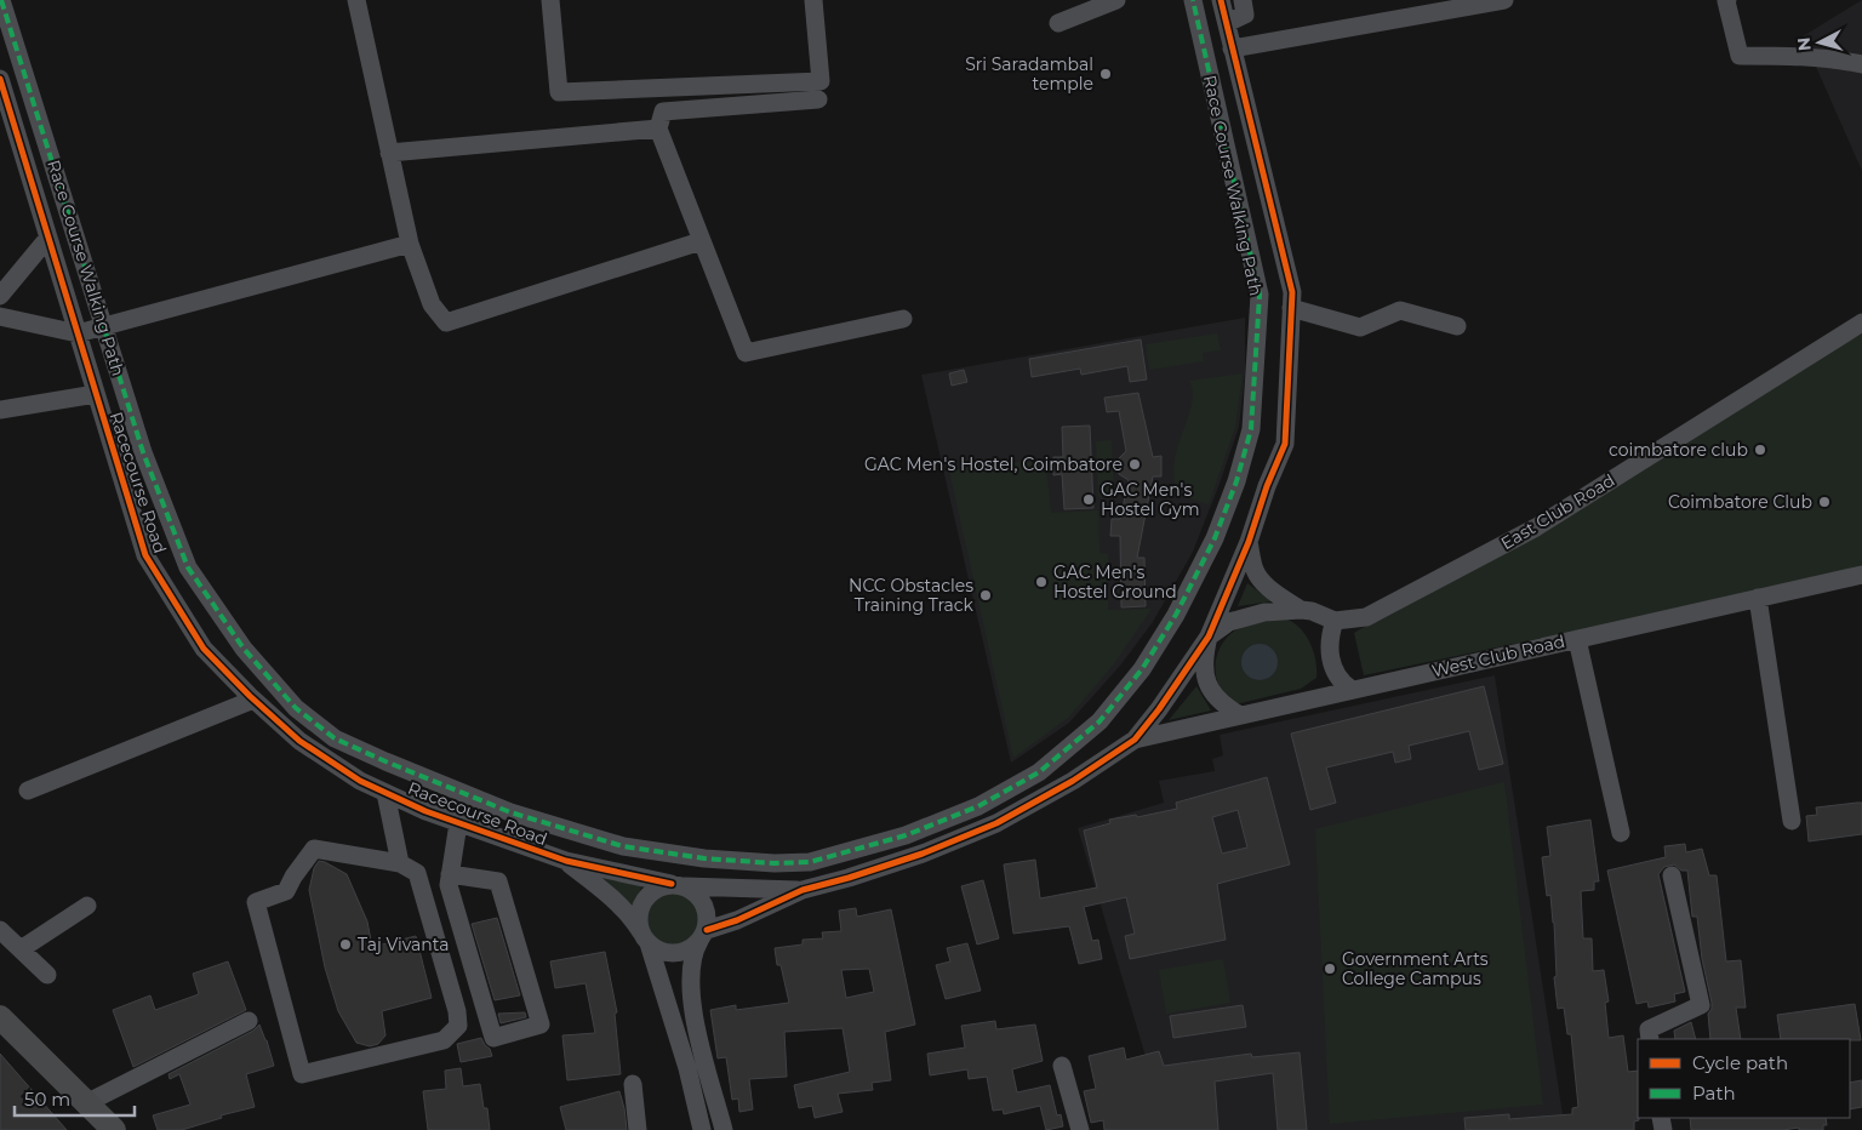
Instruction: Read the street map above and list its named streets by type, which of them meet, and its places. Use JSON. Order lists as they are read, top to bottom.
{
  "streets": {
    "street": [
      "Race Course Walking Path",
      "Racecourse Road",
      "East Club Road",
      "West Club Road"
    ]
  },
  "places": [
    "Sri Saradambal temple",
    "coimbatore club",
    "GAC Men's Hostel, Coimbatore",
    "GAC Men's Hostel Gym",
    "Coimbatore Club",
    "GAC Men's Hostel Ground",
    "NCC Obstacles Training Track",
    "Taj Vivanta",
    "Government Arts College Campus"
  ],
  "legend": ["Cycle path", "Path"],
  "scale_bar": "50 m",
  "north": "left"
}
